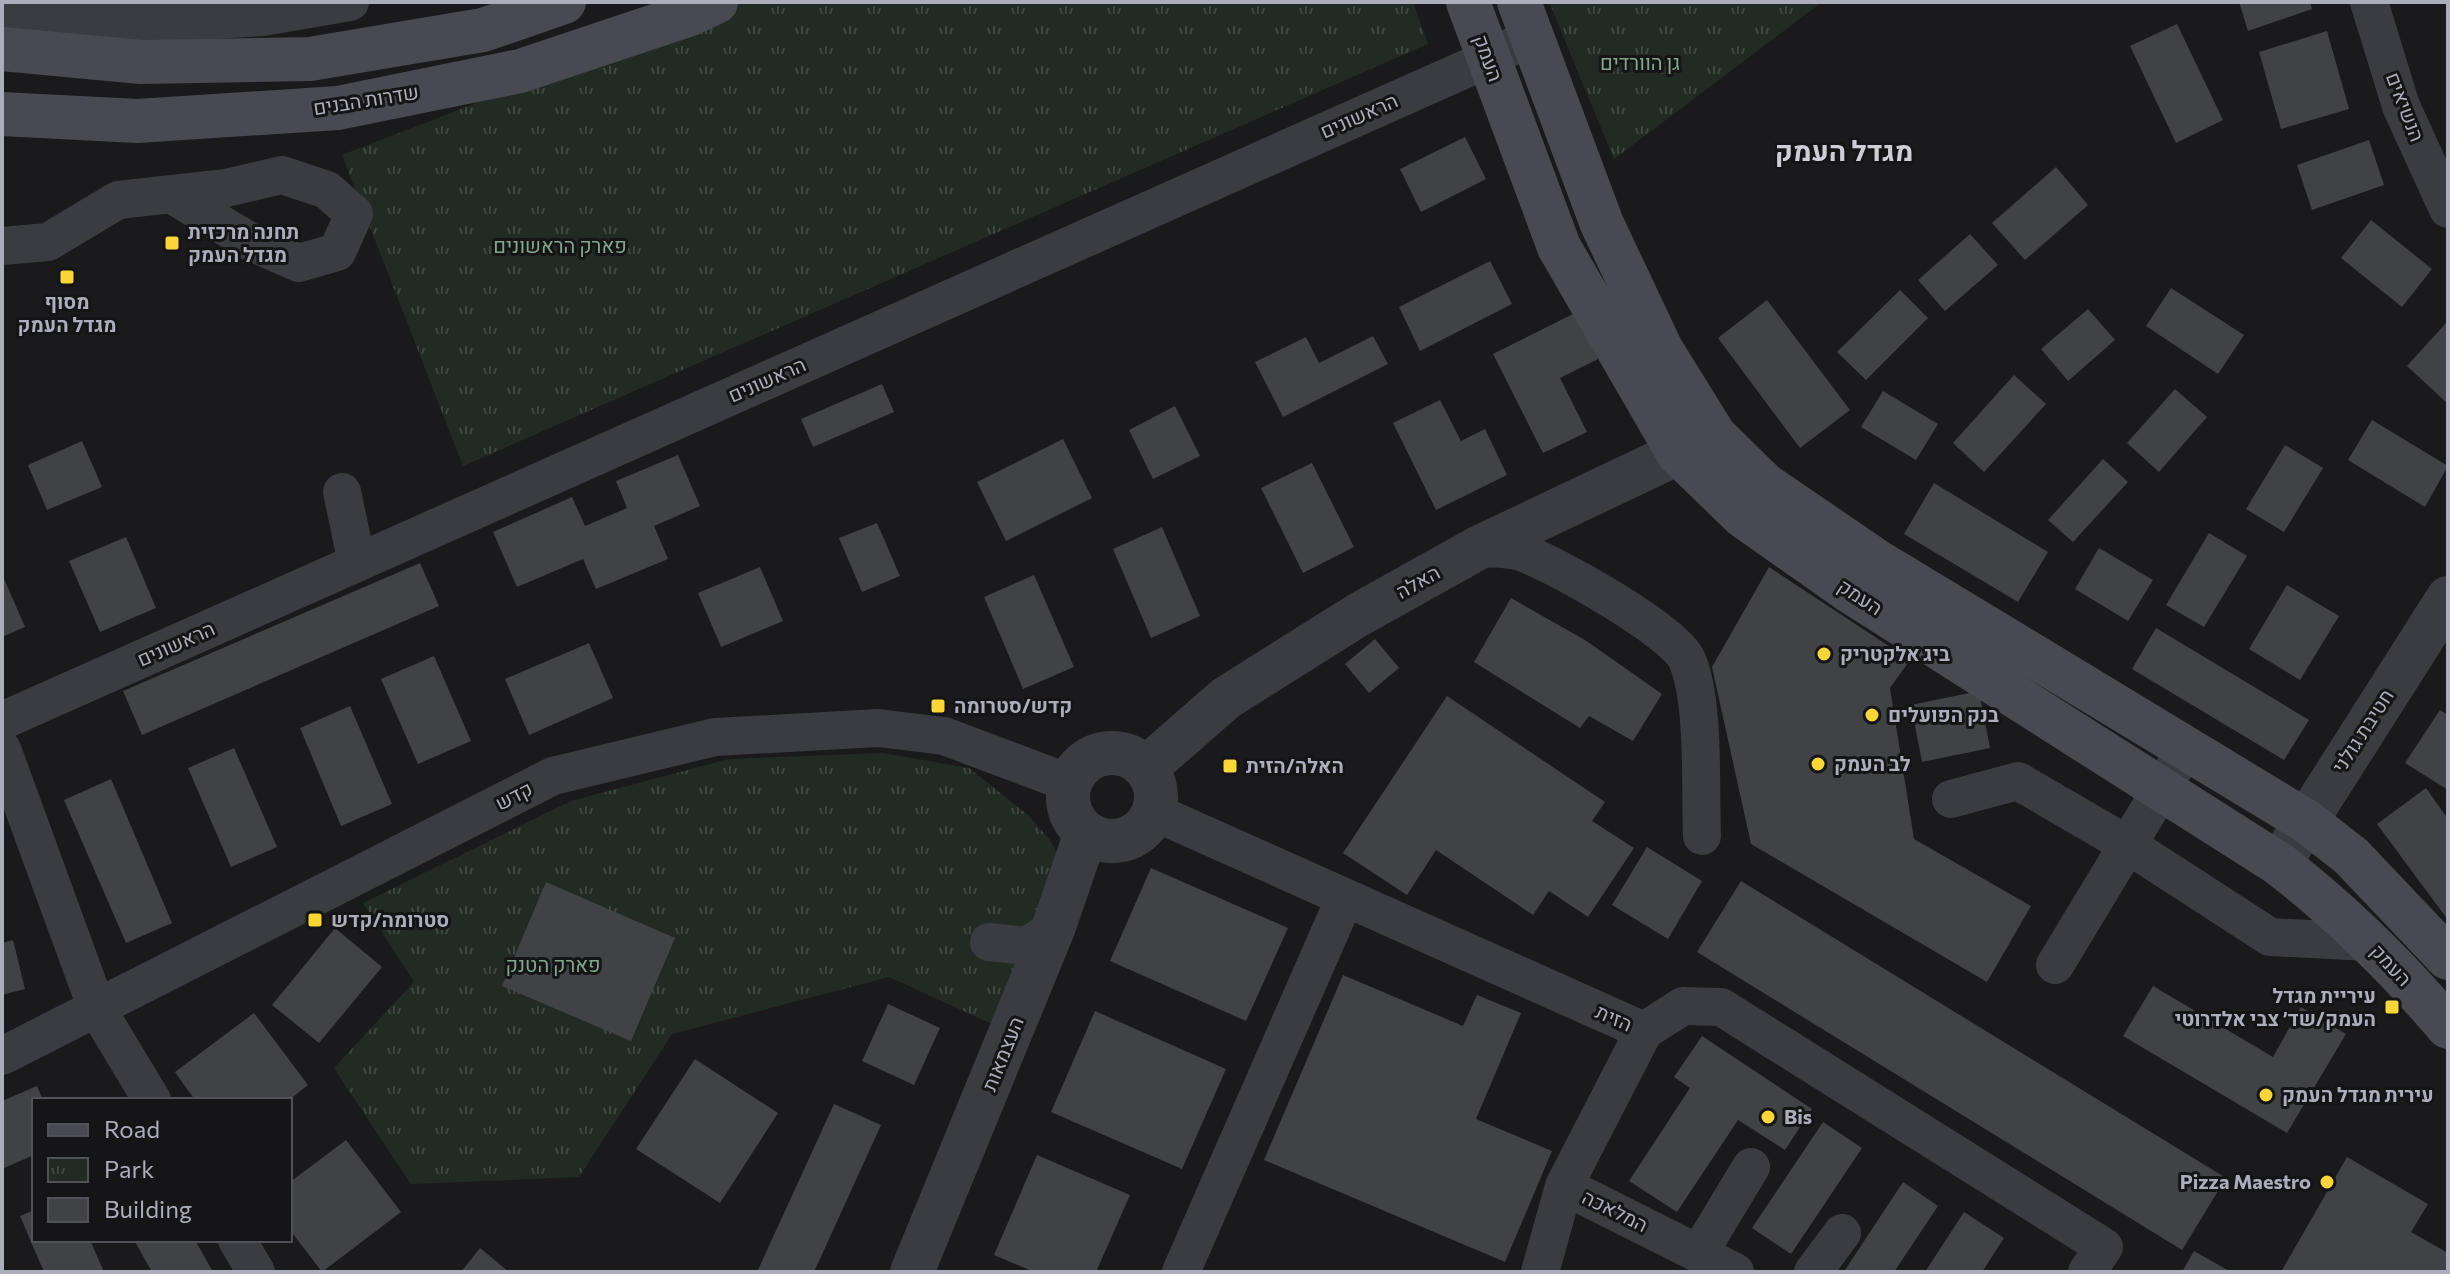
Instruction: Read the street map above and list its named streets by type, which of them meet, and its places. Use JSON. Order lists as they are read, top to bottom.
{
  "streets": {
    "main road": ["העמק", "שדרות הבנים"],
    "street": [
      "הנשיאים",
      "הראשונים",
      "האלה",
      "חטיבת גולני",
      "קדש",
      "הזית",
      "העצמאות",
      "המלאכה"
    ]
  },
  "crossings": [
    ["העמק", "הראשונים"],
    ["העמק", "האלה"],
    ["העמק", "חטיבת גולני"],
    ["האלה", "קדש"],
    ["האלה", "הזית"],
    ["האלה", "העצמאות"],
    ["קדש", "הזית"],
    ["קדש", "העצמאות"],
    ["הזית", "העצמאות"],
    ["הזית", "המלאכה"]
  ],
  "districts": ["מגדל העמק"],
  "parks": ["גן הוורדים", "פארק הראשונים", "פארק הטנק"],
  "places": {
    "transit": [
      "תחנה מרכזית מגדל העמק",
      "מסוף מגדל העמק",
      "קדש/סטרומה",
      "האלה/הזית",
      "סטרומה/קדש",
      "עיריית מגדל העמק/שד׳ צבי אלדרוטי"
    ],
    "other": [
      "ביג אלקטריק",
      "בנק הפועלים",
      "לב העמק",
      "עירית מגדל העמק",
      "Bis",
      "Pizza Maestro"
    ]
  },
  "legend": ["Road", "Park", "Building"]
}
